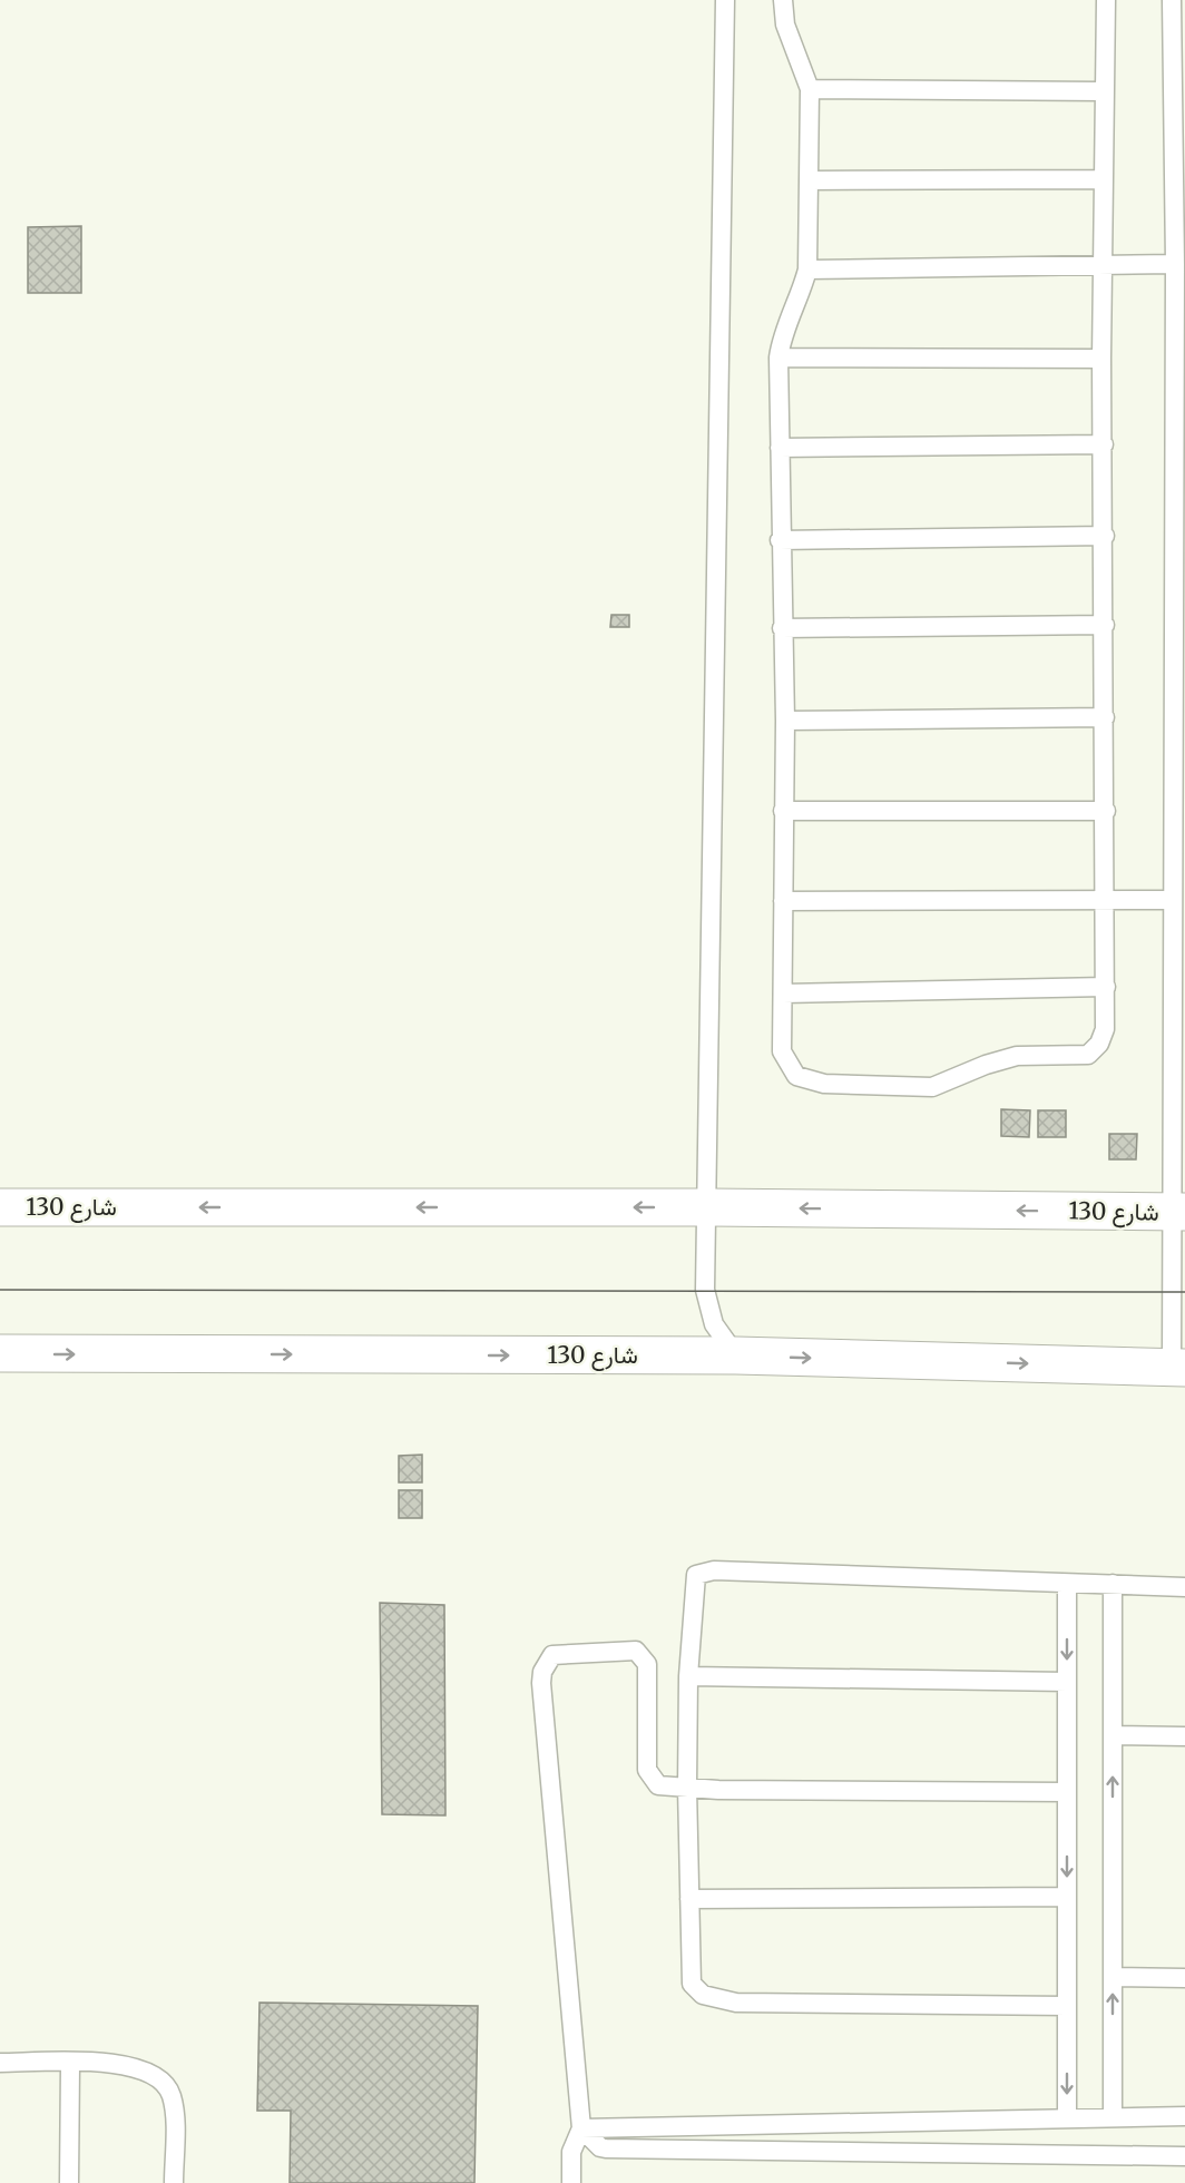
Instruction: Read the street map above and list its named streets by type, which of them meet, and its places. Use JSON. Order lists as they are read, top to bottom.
{
  "streets": {
    "street": ["شارع 130"]
  }
}
